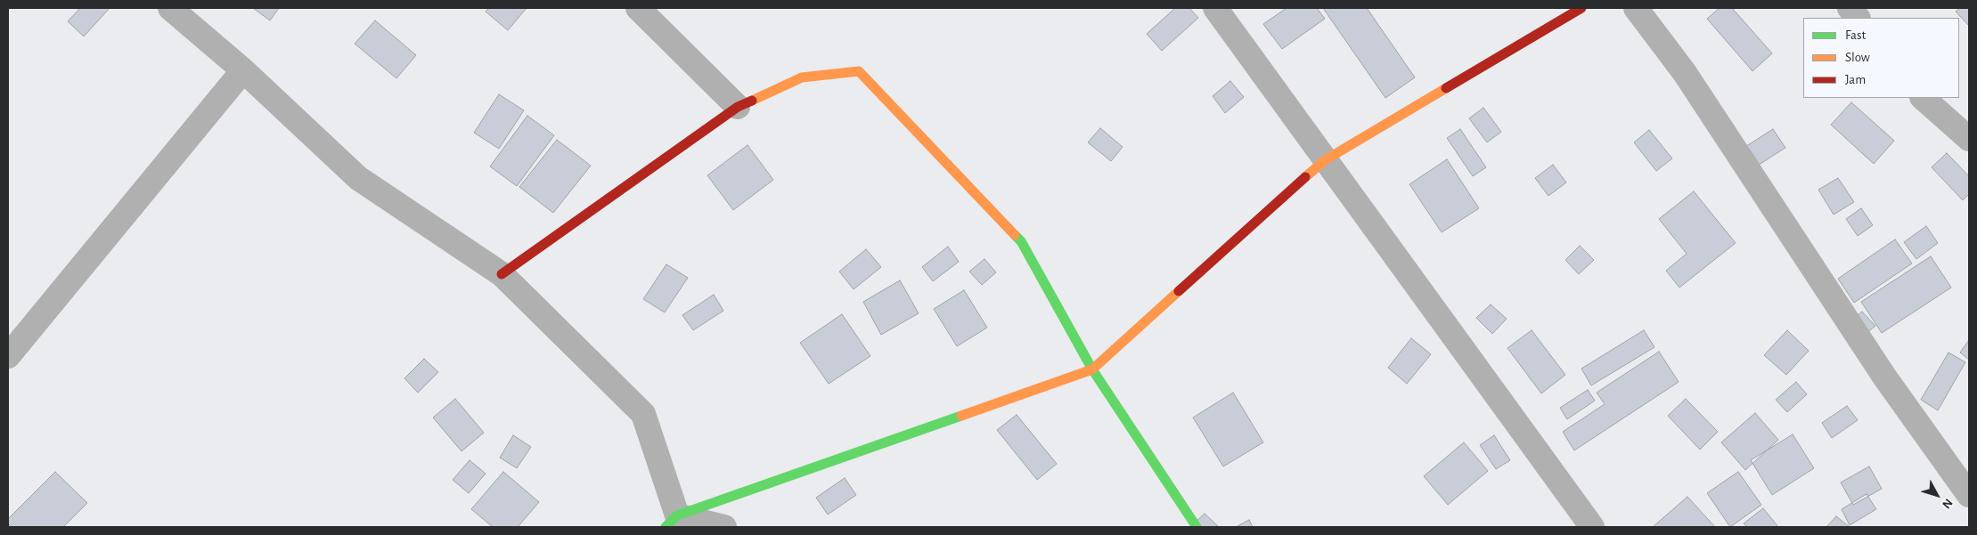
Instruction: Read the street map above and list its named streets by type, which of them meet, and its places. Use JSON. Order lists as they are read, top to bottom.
{
  "legend": ["Fast", "Slow", "Jam"],
  "north": "bottom right"
}
